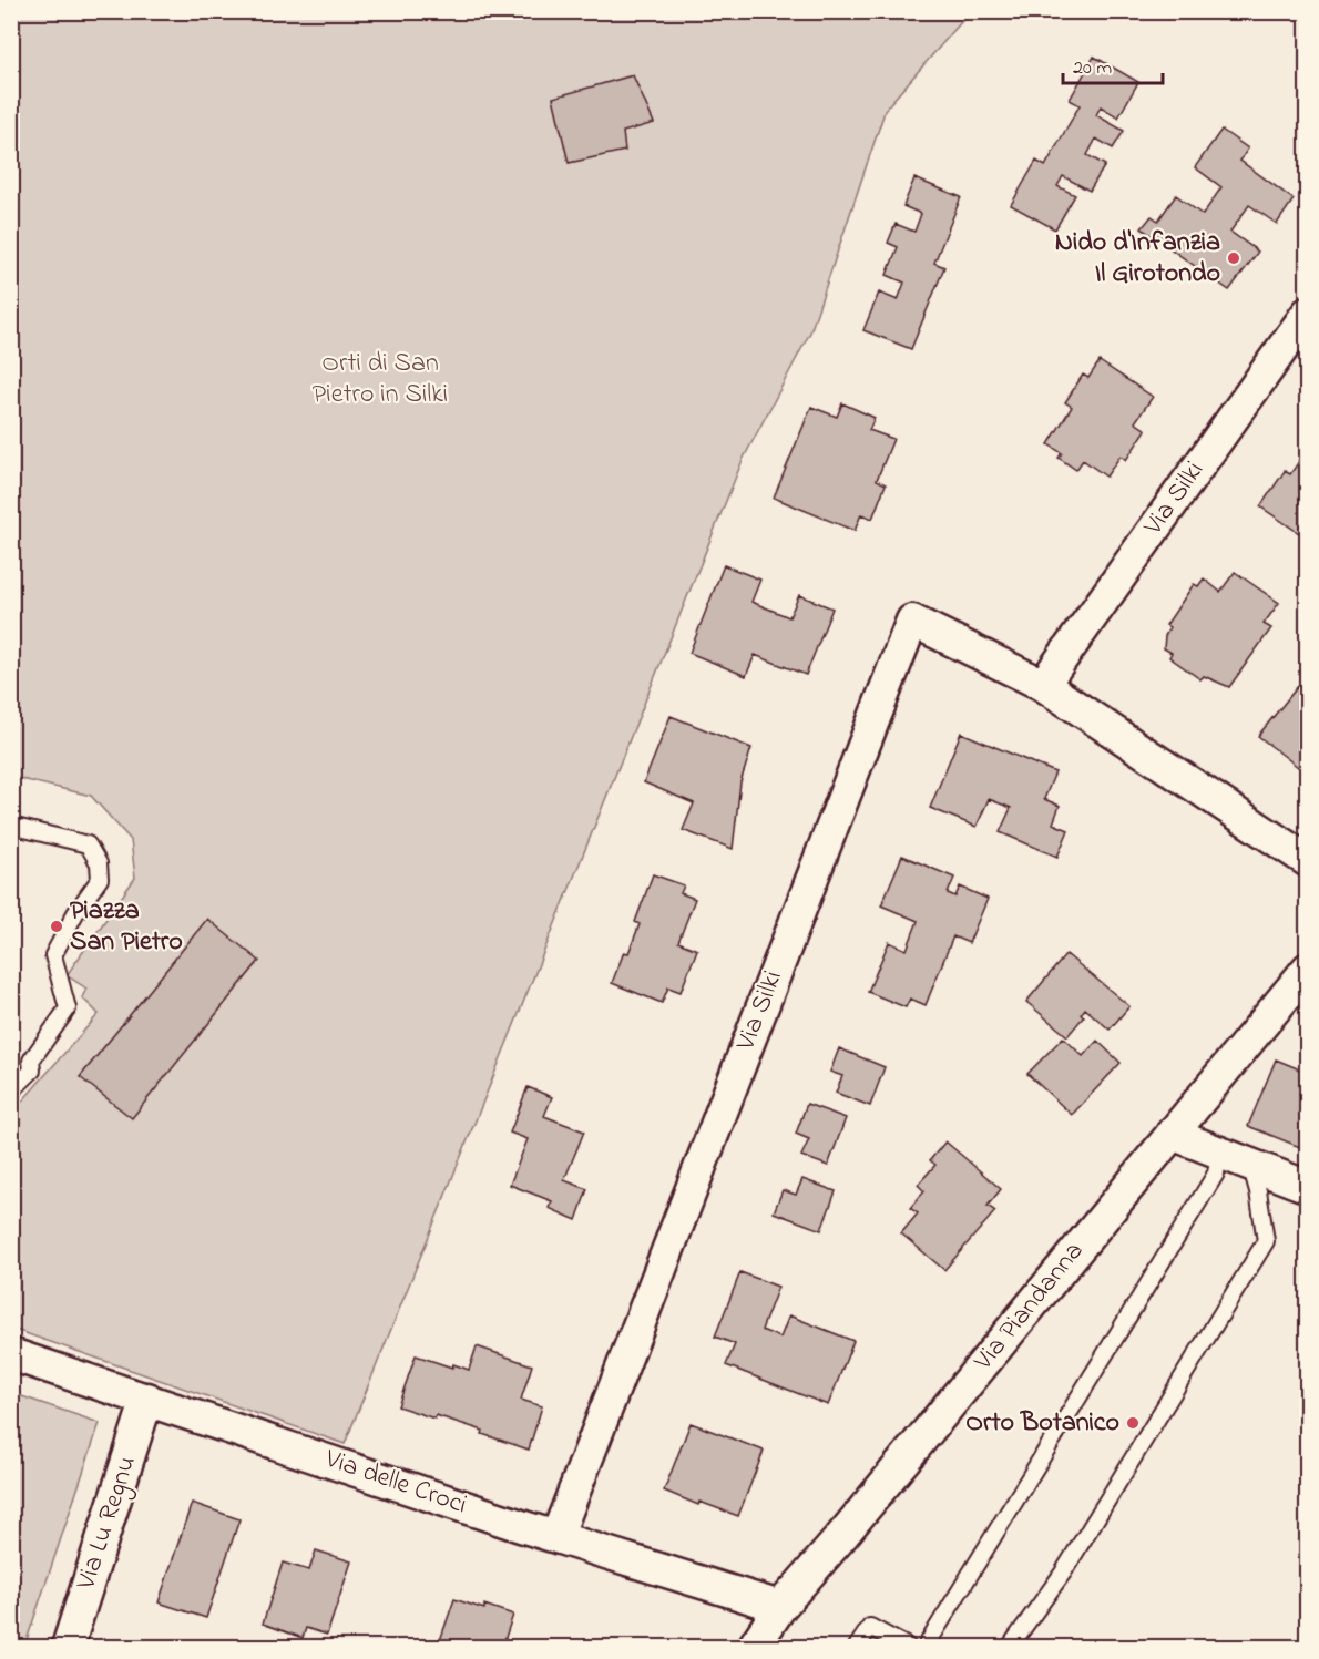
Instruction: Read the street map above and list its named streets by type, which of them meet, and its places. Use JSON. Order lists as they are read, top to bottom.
{
  "streets": {
    "street": [
      "Via Silki",
      "Via Piandanna",
      "Via delle Croci",
      "Via Lu Regnu"
    ]
  },
  "crossings": [
    ["Via Silki", "Via delle Croci"],
    ["Via Piandanna", "Via delle Croci"],
    ["Via delle Croci", "Via Lu Regnu"]
  ],
  "parks": ["Orti di San Pietro in Silki"],
  "places": ["Nido d'Infanzia Il Girotondo", "Piazza San Pietro", "Orto Botanico"],
  "scale_bar": "20 m"
}
